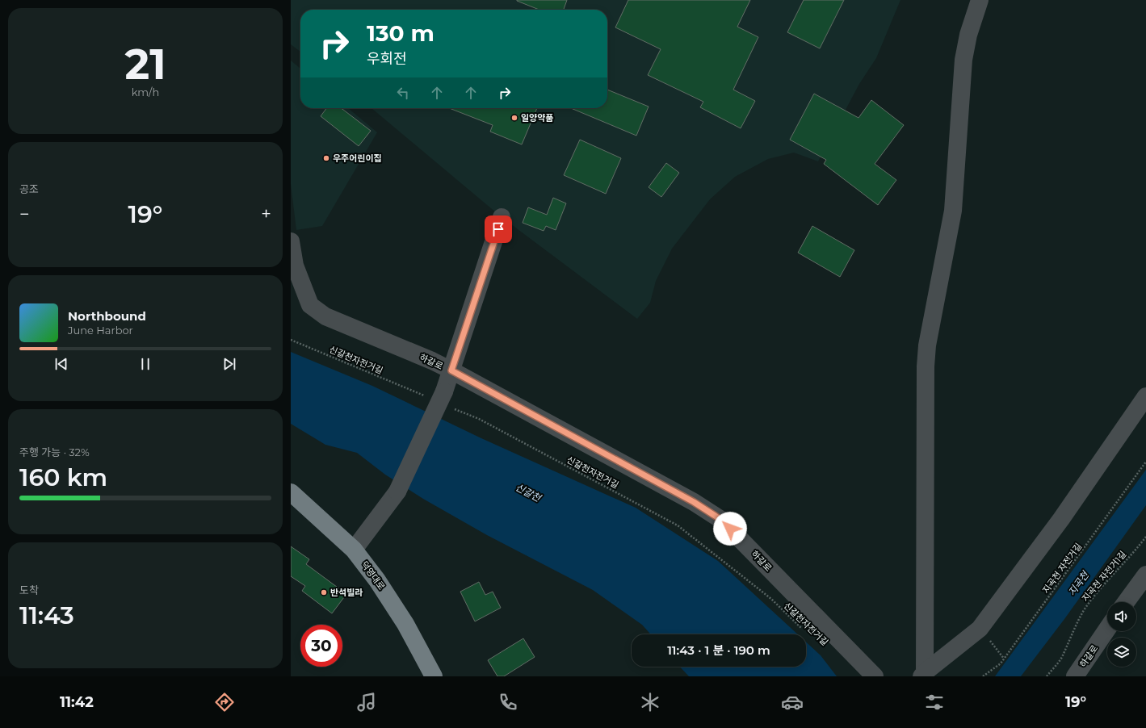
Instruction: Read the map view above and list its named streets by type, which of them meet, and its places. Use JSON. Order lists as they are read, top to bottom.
{
  "streets": {
    "main road": ["덕영대로"],
    "street": ["하갈로"],
    "path": ["신갈천자전거길", "지곡천 자전거길", "지곡천 자전거1길"]
  },
  "water": ["신갈천", "지곡천"],
  "places": ["일양약품", "우주어린이집", "반석빌라"],
  "page": {
    "tile": [
      ["21", "km/h"],
      "공조",
      ["주행 가능 · 32%", "160 km"],
      ["도착", "11:43"]
    ],
    "turn": ["130 m", "우회전"],
    "heat": ["−", "19°", "+"],
    "song": ["Northbound", "June Harbor"],
    "limit": "30",
    "trip": "11:43 · 1 분 · 190 m",
    "tabs": ["11:42", "19°"]
  }
}
